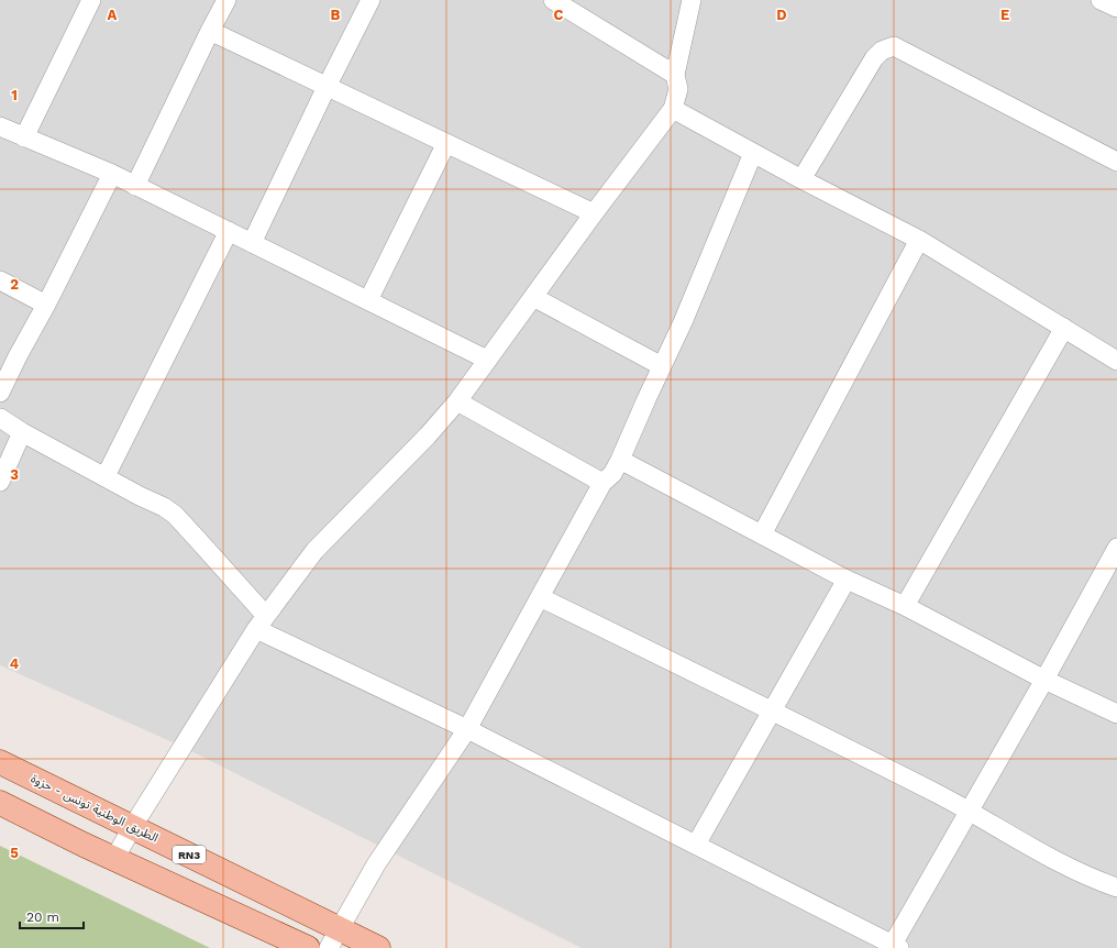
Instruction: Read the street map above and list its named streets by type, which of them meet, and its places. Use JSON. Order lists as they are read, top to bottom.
{
  "streets": {
    "main road": ["الطريق الوطنية تونس - حزوة", "RN3"]
  },
  "scale_bar": "20 m",
  "grid": {
    "columns": [
      "A",
      "B",
      "C",
      "D",
      "E"
    ],
    "rows": [
      "1",
      "2",
      "3",
      "4",
      "5"
    ]
  }
}
